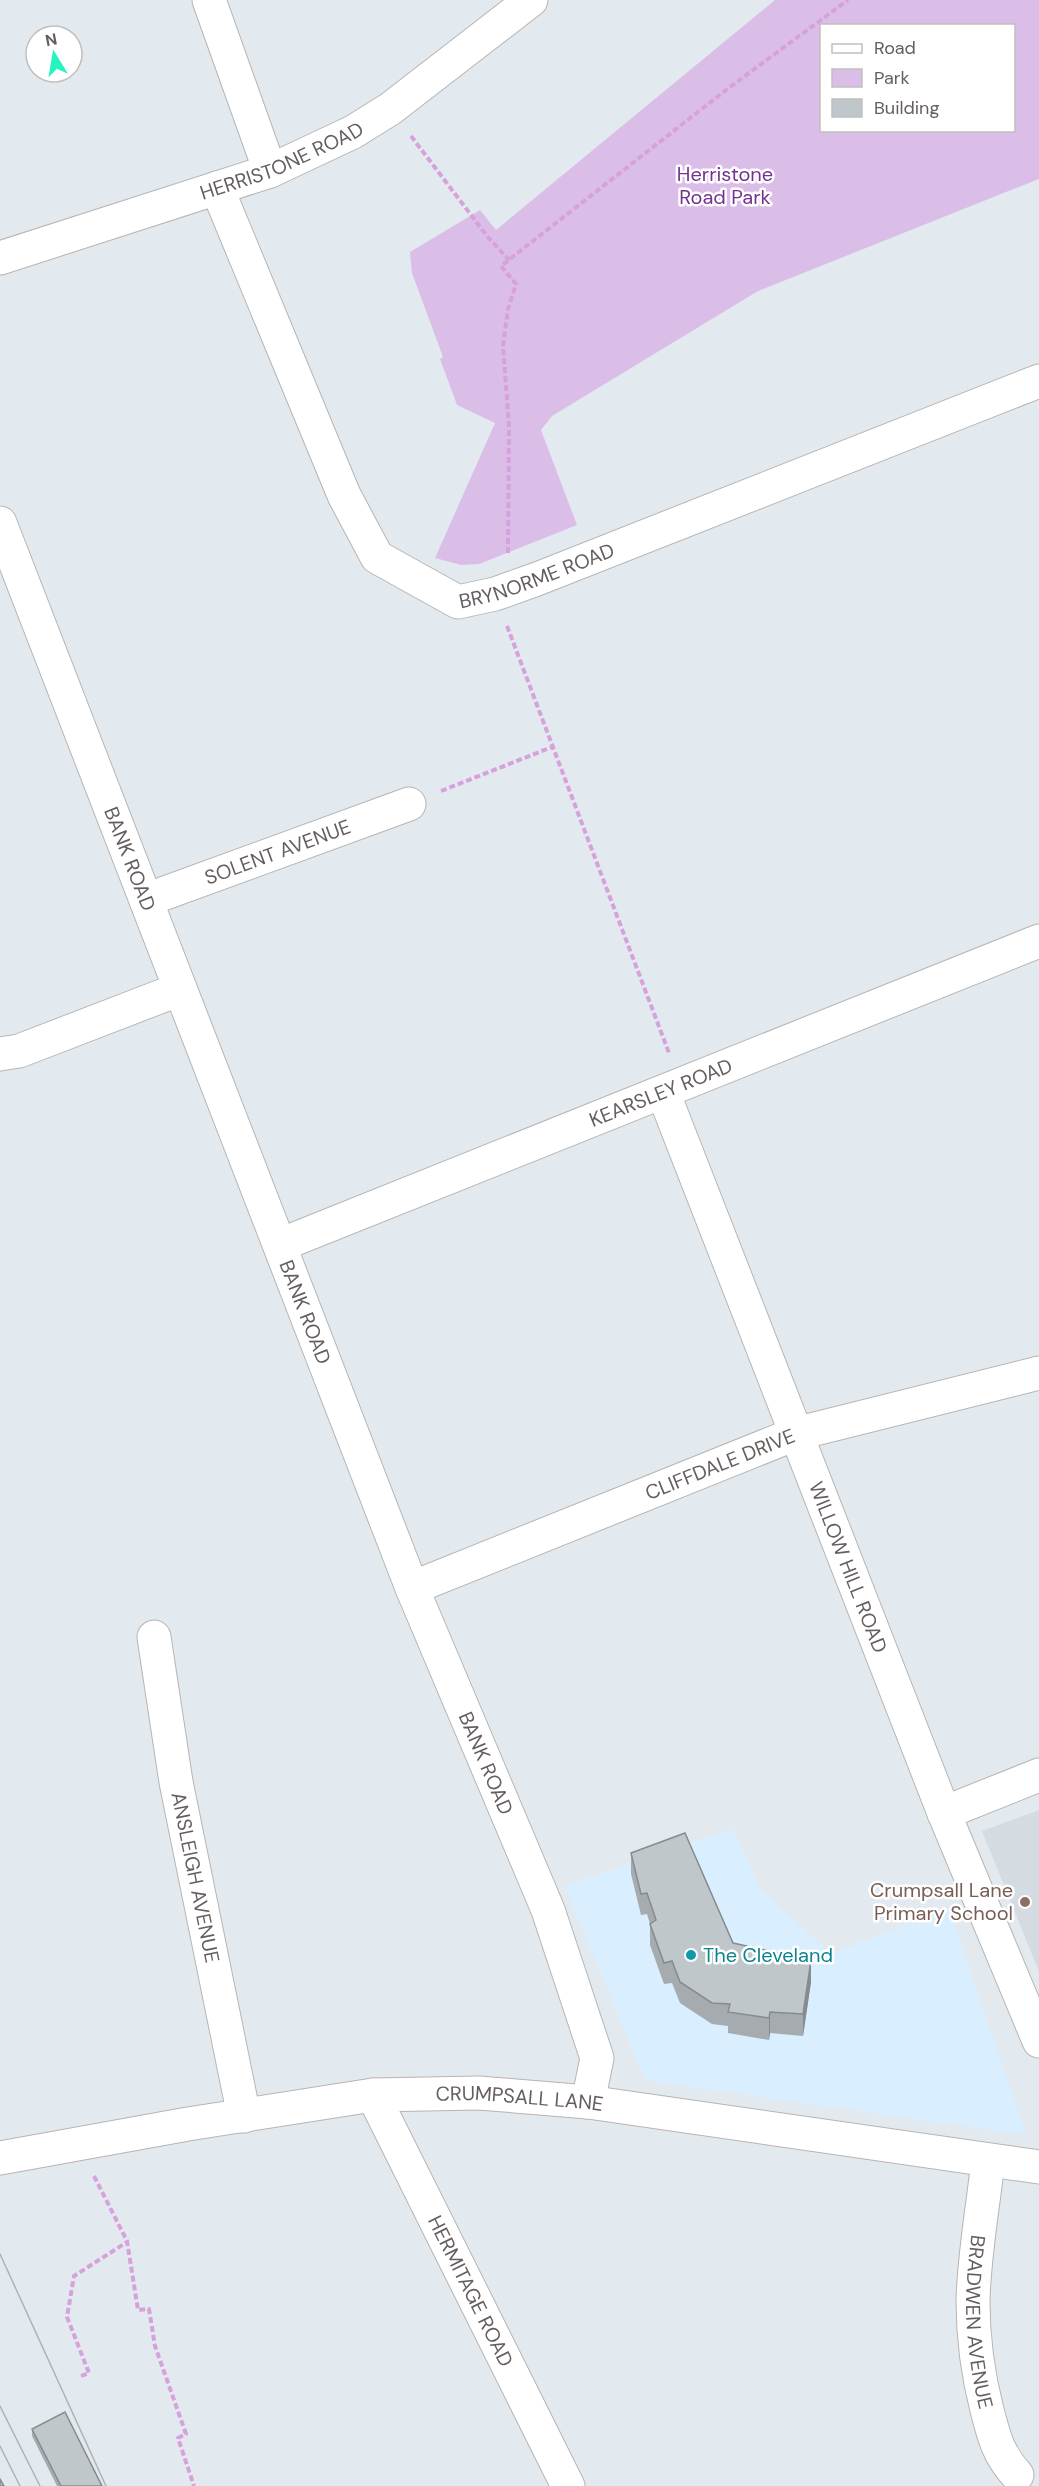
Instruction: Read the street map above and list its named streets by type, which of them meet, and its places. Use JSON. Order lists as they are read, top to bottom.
{
  "streets": {
    "street": [
      "HERRISTONE ROAD",
      "BRYNORME ROAD",
      "SOLENT AVENUE",
      "BANK ROAD",
      "KEARSLEY ROAD",
      "CLIFFDALE DRIVE",
      "WILLOW HILL ROAD",
      "ANSLEIGH AVENUE",
      "CRUMPSALL LANE",
      "HERMITAGE ROAD",
      "BRADWEN AVENUE"
    ]
  },
  "crossings": [
    ["HERRISTONE ROAD", "BRYNORME ROAD"],
    ["SOLENT AVENUE", "BANK ROAD"],
    ["BANK ROAD", "KEARSLEY ROAD"],
    ["BANK ROAD", "CLIFFDALE DRIVE"],
    ["BANK ROAD", "CRUMPSALL LANE"],
    ["KEARSLEY ROAD", "WILLOW HILL ROAD"],
    ["CLIFFDALE DRIVE", "WILLOW HILL ROAD"],
    ["ANSLEIGH AVENUE", "CRUMPSALL LANE"],
    ["CRUMPSALL LANE", "HERMITAGE ROAD"],
    ["CRUMPSALL LANE", "BRADWEN AVENUE"]
  ],
  "parks": ["Herristone Road Park"],
  "places": ["Crumpsall Lane Primary School", "The Cleveland"],
  "legend": ["Road", "Park", "Building"],
  "north": "top"
}
